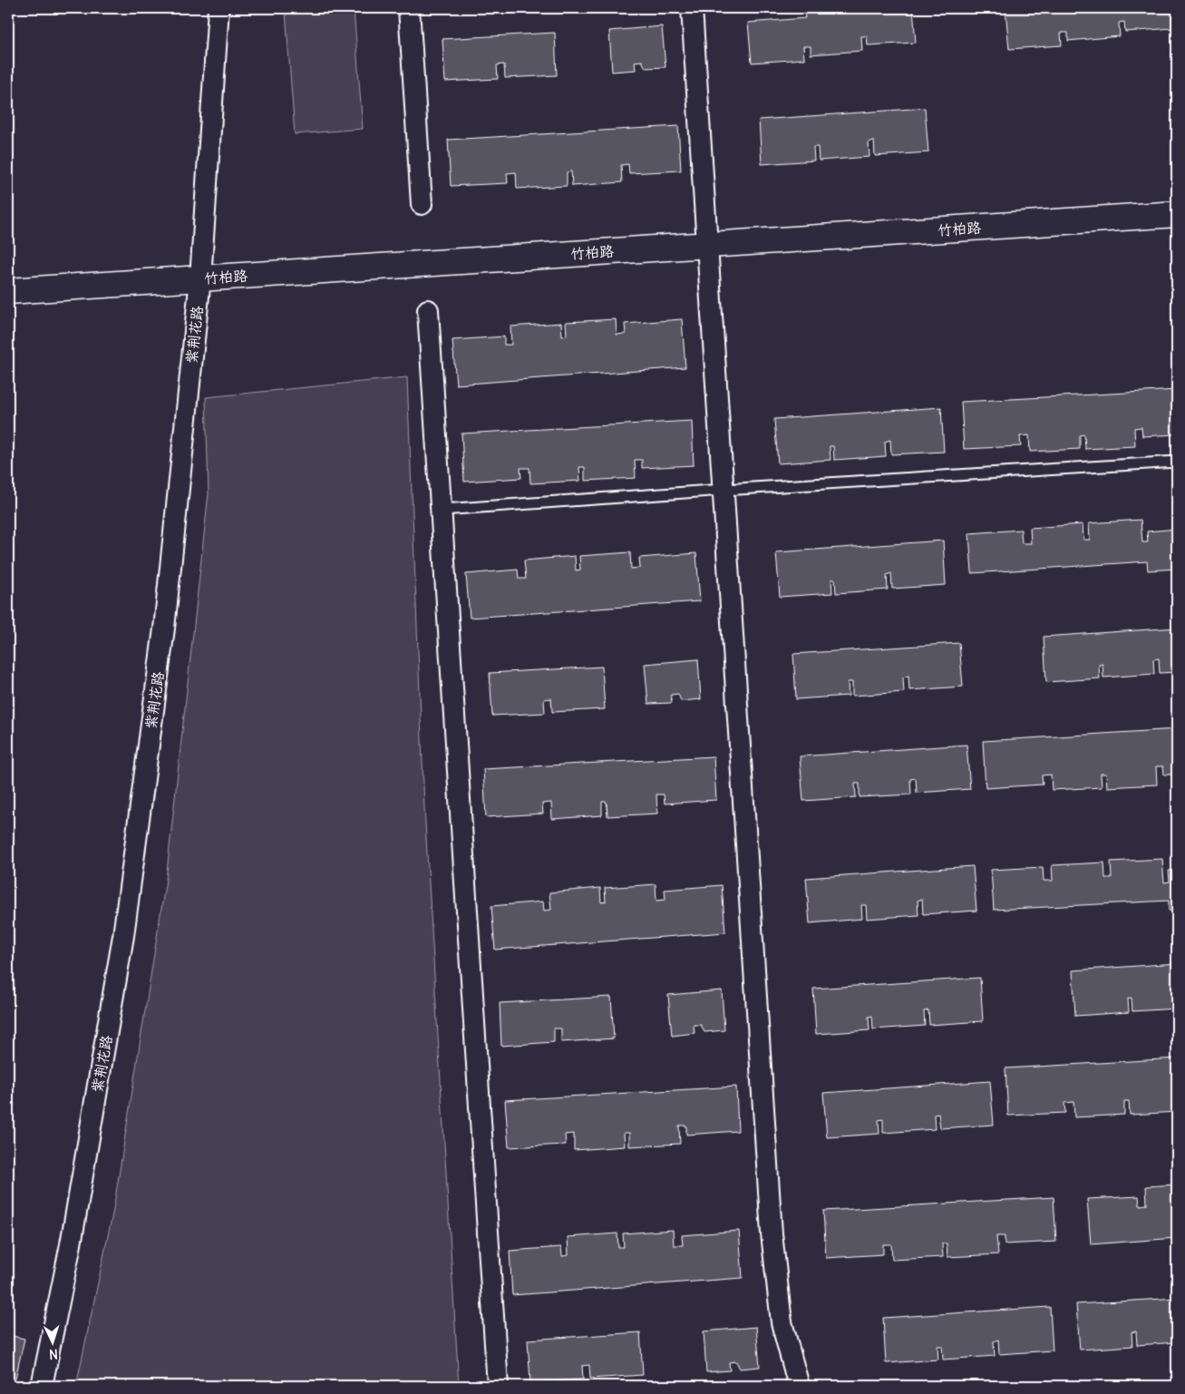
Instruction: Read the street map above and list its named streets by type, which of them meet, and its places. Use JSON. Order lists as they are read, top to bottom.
{
  "streets": {
    "street": ["竹柏路", "紫荆花路"]
  },
  "crossings": [
    ["竹柏路", "紫荆花路"]
  ],
  "north": "bottom"
}
